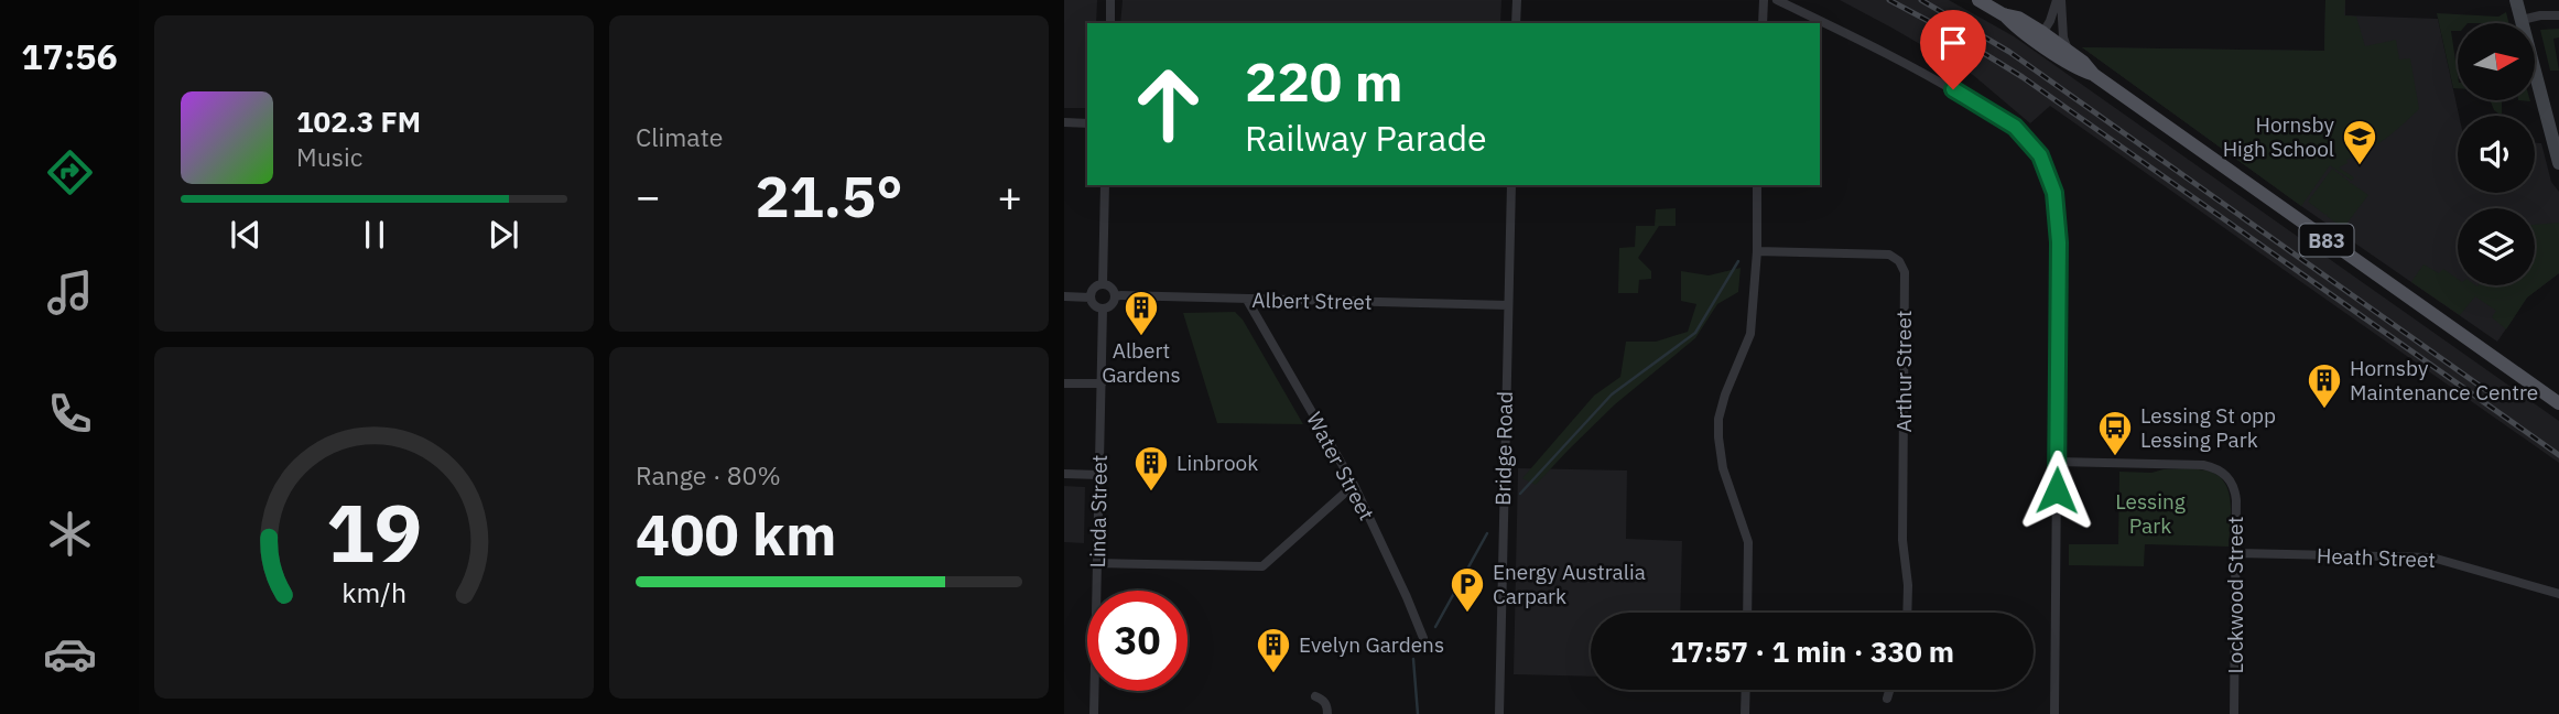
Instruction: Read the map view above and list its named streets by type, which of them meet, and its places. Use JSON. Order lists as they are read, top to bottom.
{
  "streets": {
    "main road": ["B83"],
    "street": [
      "Albert Street",
      "Arthur Street",
      "Bridge Road",
      "Water Street",
      "Linda Street",
      "Heath Street",
      "Lockwood Street"
    ]
  },
  "crossings": [
    ["Albert Street", "Bridge Road"],
    ["Albert Street", "Water Street"],
    ["Albert Street", "Linda Street"],
    ["Heath Street", "Lockwood Street"]
  ],
  "parks": ["Lessing Park"],
  "places": {
    "school or university": ["Hornsby High School"],
    "building": [
      "Albert Gardens",
      "Hornsby Maintenance Centre",
      "Linbrook",
      "Evelyn Gardens"
    ],
    "bus stop": ["Lessing St opp Lessing Park"],
    "parking": ["Energy Australia Carpark"]
  },
  "north": "right",
  "page": {
    "tabs": "17:56",
    "tile": [
      "Climate",
      ["Range · 80%", "400 km"]
    ],
    "turn": ["220 m", "Railway Parade"],
    "song": ["102.3 FM", "Music"],
    "heat": ["−", "21.5°", "+"],
    "limit": "30",
    "trip": "17:57 · 1 min · 330 m",
    "gauge": ["19", "km/h"]
  }
}
